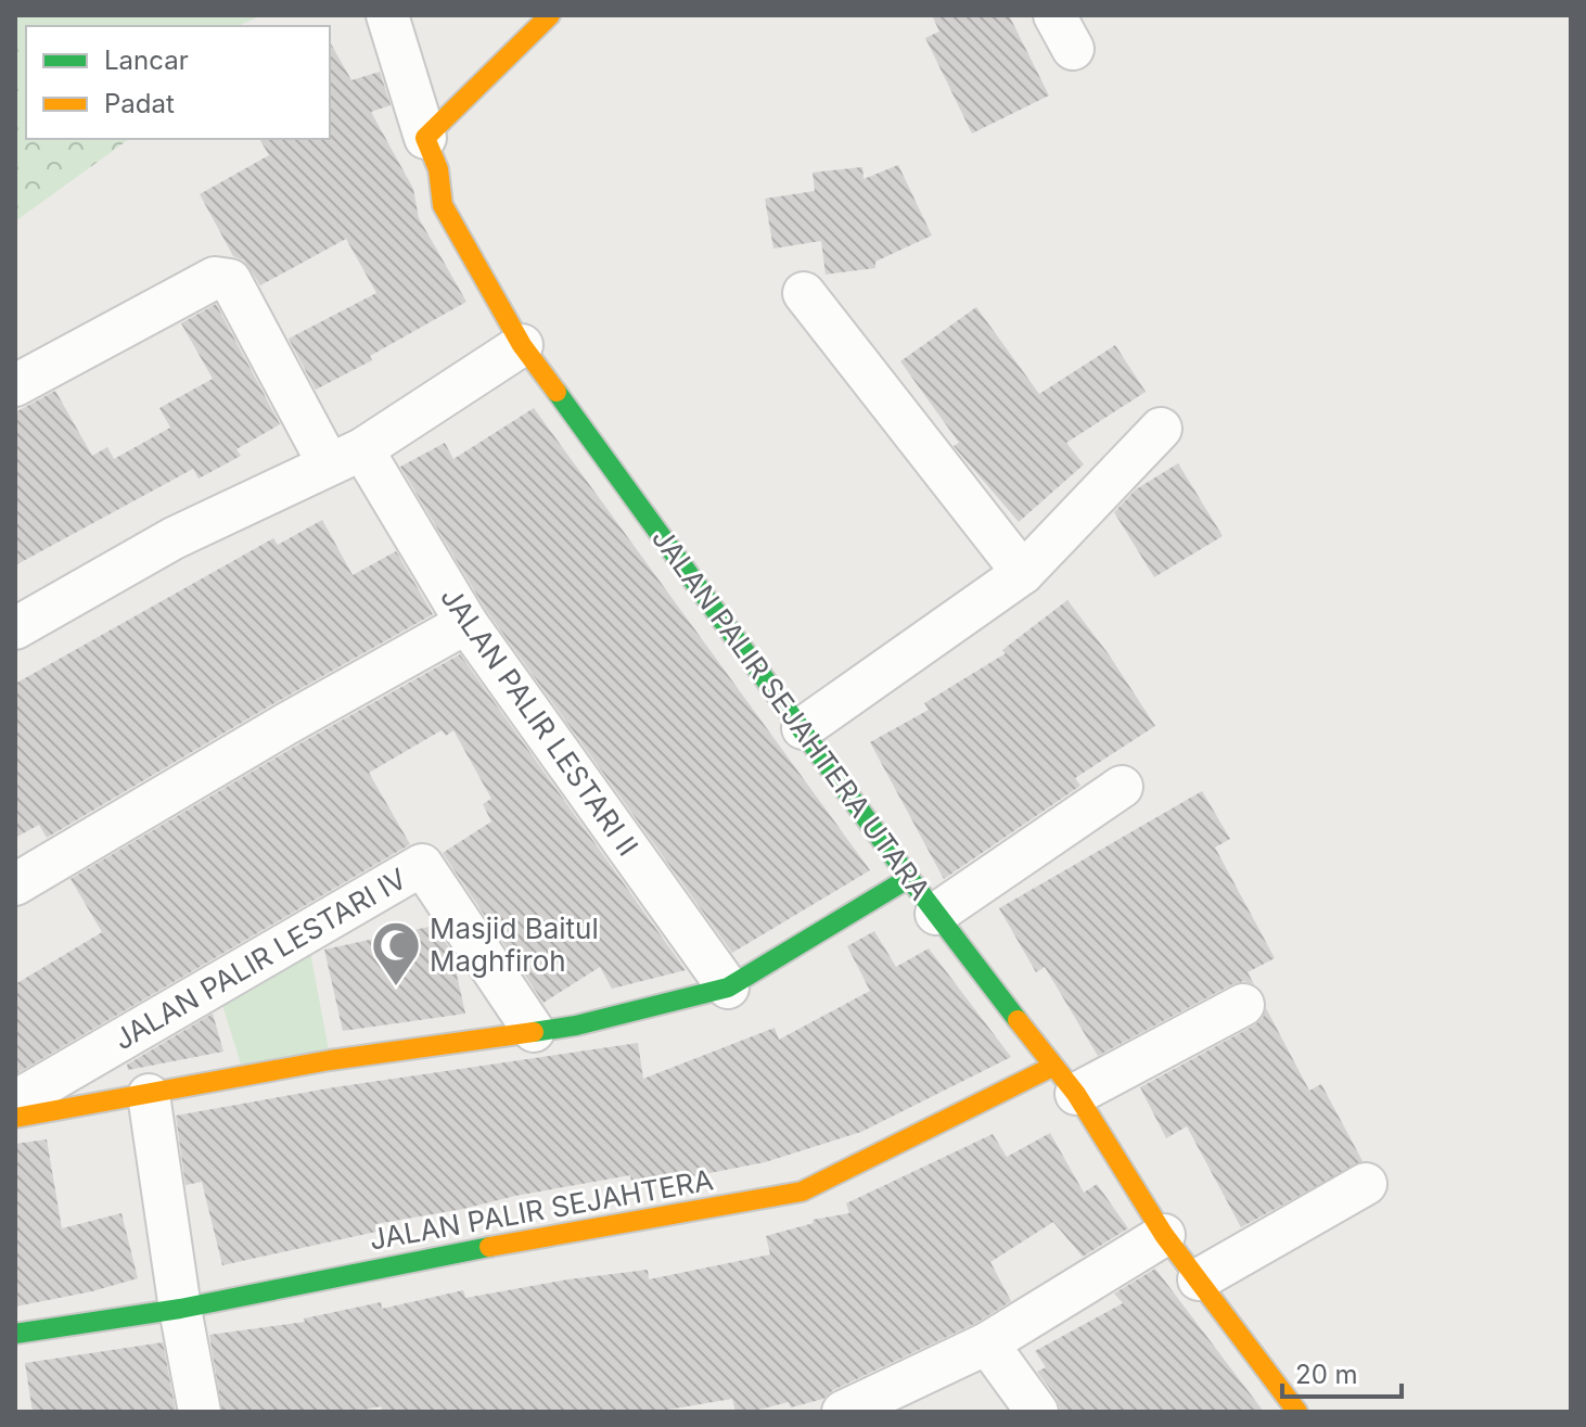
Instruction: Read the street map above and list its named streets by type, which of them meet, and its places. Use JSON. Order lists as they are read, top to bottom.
{
  "streets": {
    "street": [
      "JALAN PALIR SEJAHTERA UTARA",
      "JALAN PALIR LESTARI II",
      "JALAN PALIR LESTARI IV",
      "JALAN PALIR SEJAHTERA"
    ]
  },
  "crossings": [
    ["JALAN PALIR SEJAHTERA UTARA", "JALAN PALIR LESTARI IV"],
    ["JALAN PALIR SEJAHTERA UTARA", "JALAN PALIR SEJAHTERA"],
    ["JALAN PALIR LESTARI II", "JALAN PALIR LESTARI IV"]
  ],
  "places": {
    "mosque": ["Masjid Baitul Maghfiroh"]
  },
  "legend": ["Lancar", "Padat"],
  "scale_bar": "20 m"
}
